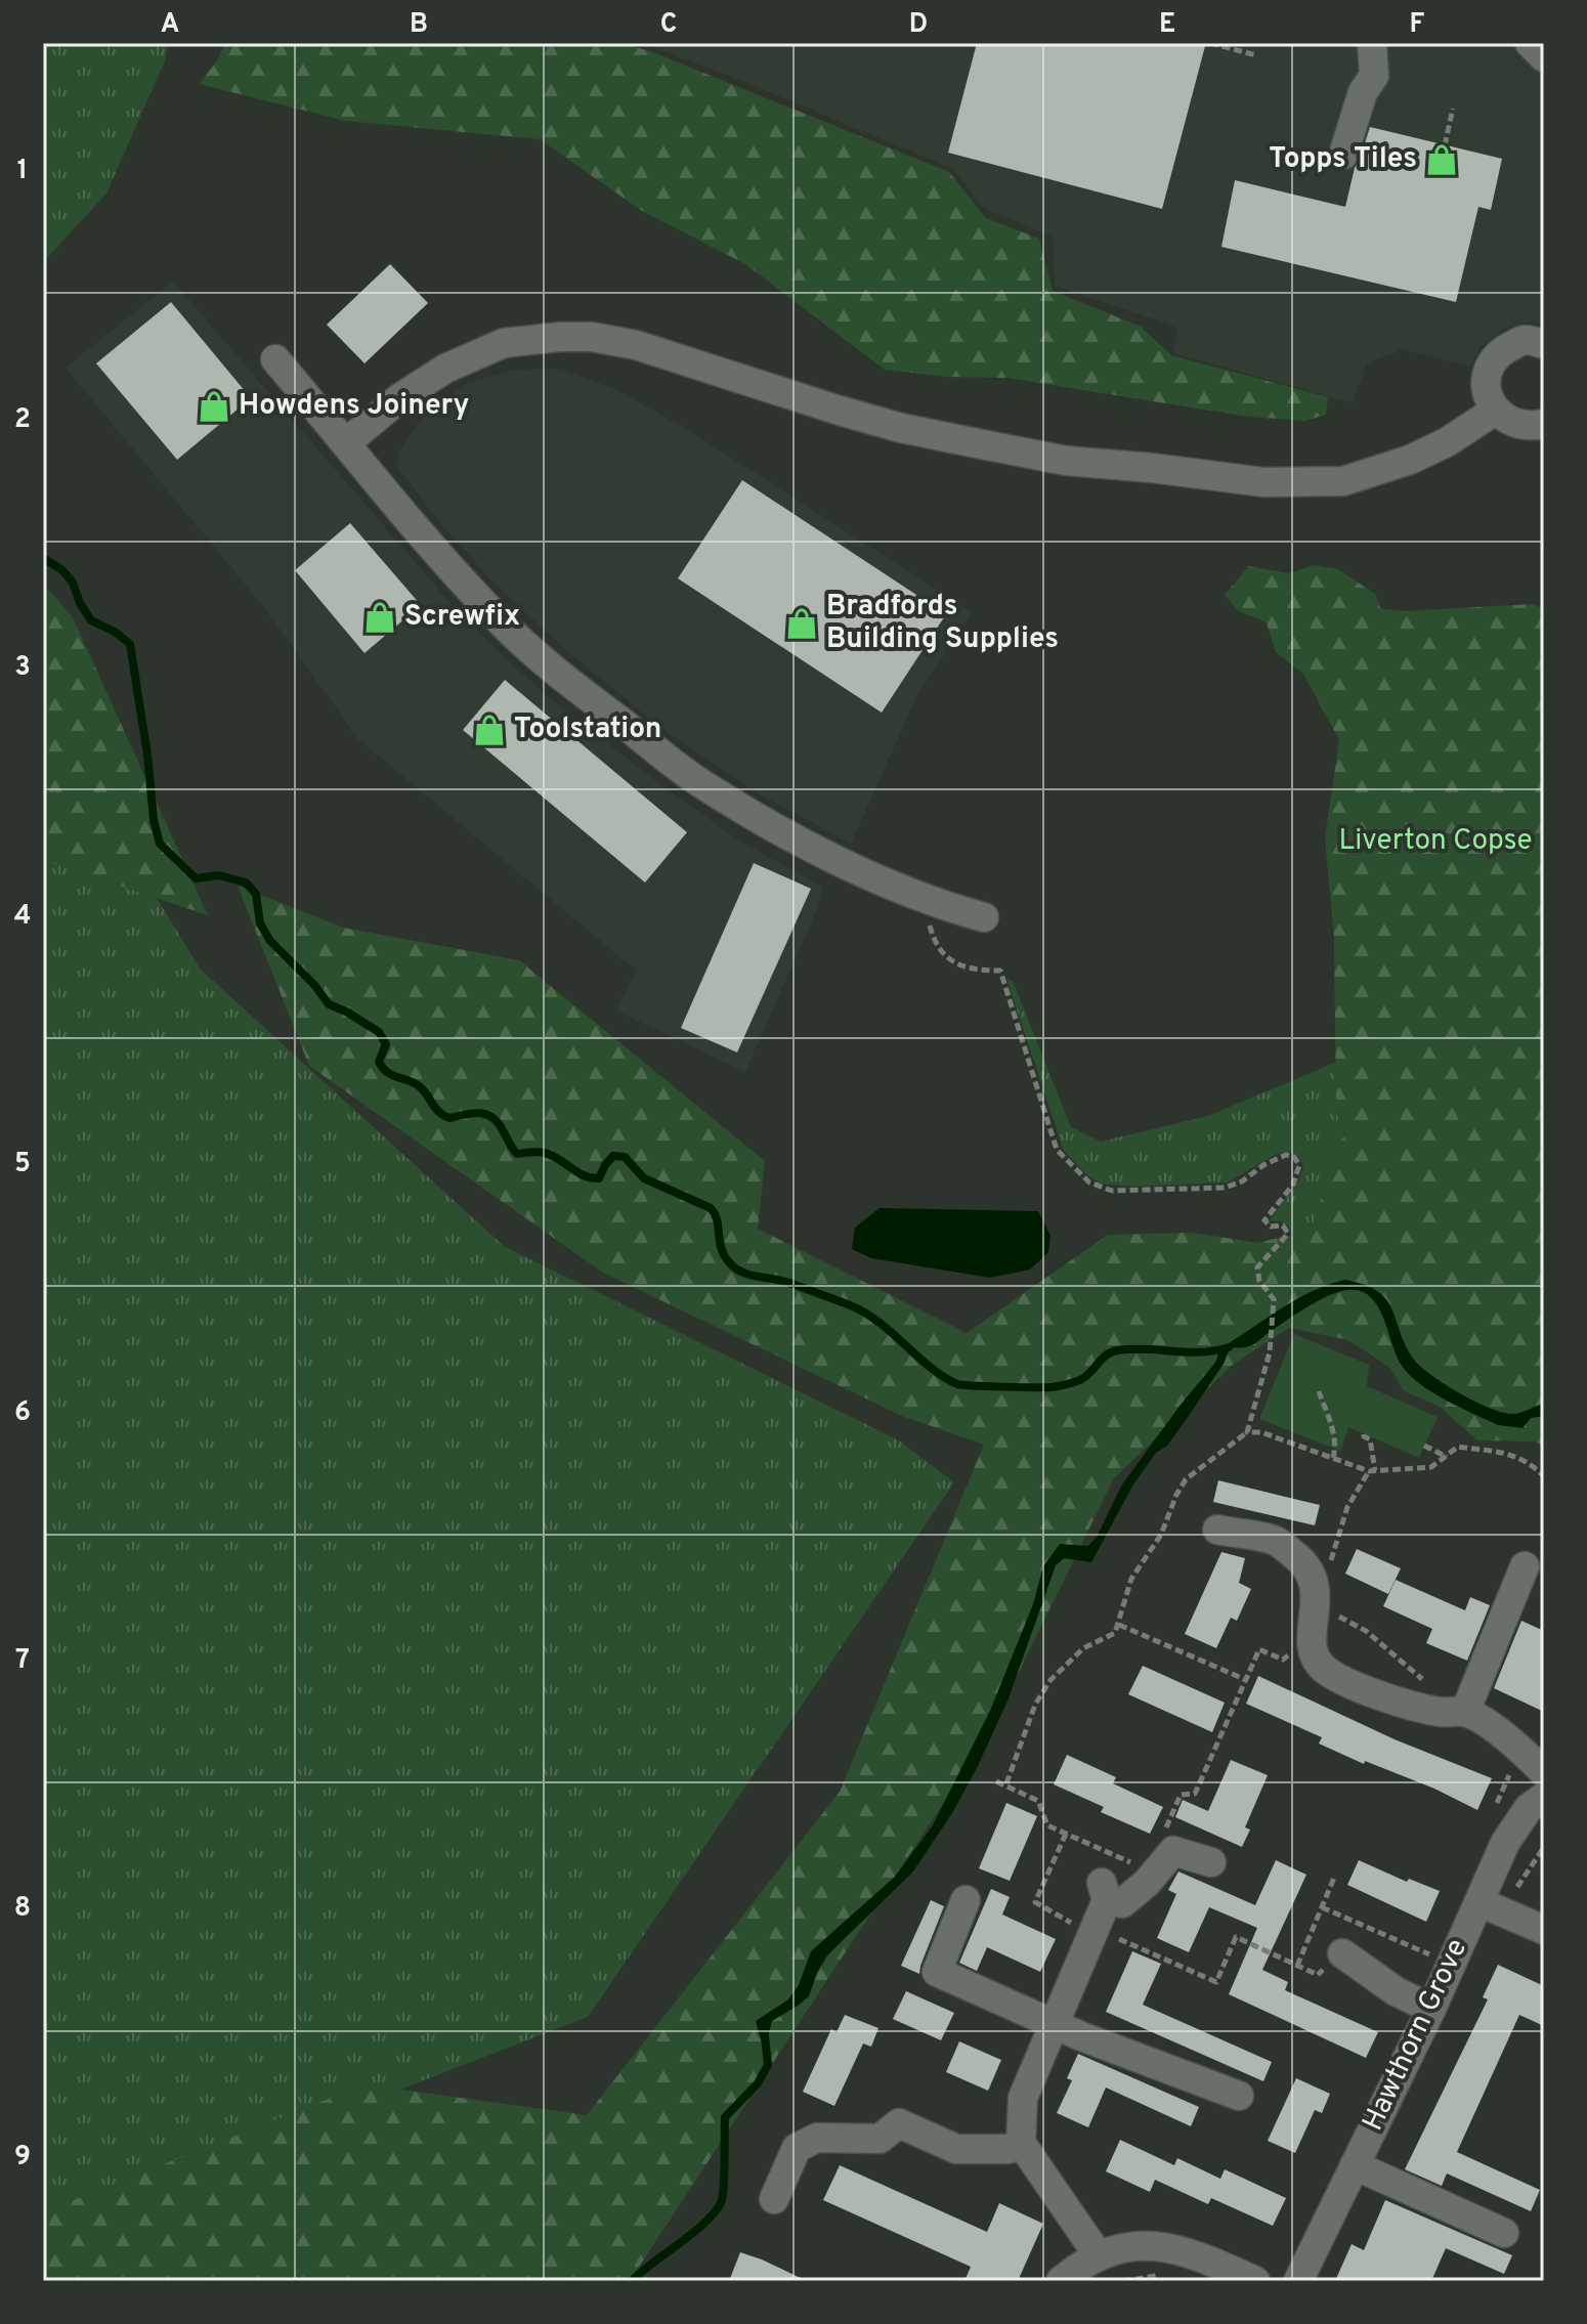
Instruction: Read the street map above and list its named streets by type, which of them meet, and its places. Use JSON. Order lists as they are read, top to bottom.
{
  "streets": {
    "street": ["Hawthorn Grove"]
  },
  "parks": ["Liverton Copse"],
  "places": {
    "shop": [
      "Topps Tiles",
      "Howdens Joinery",
      "Screwfix",
      "Bradfords Building Supplies",
      "Toolstation"
    ]
  },
  "grid": {
    "columns": [
      "A",
      "B",
      "C",
      "D",
      "E",
      "F"
    ],
    "rows": [
      "1",
      "2",
      "3",
      "4",
      "5",
      "6",
      "7",
      "8",
      "9"
    ]
  }
}
